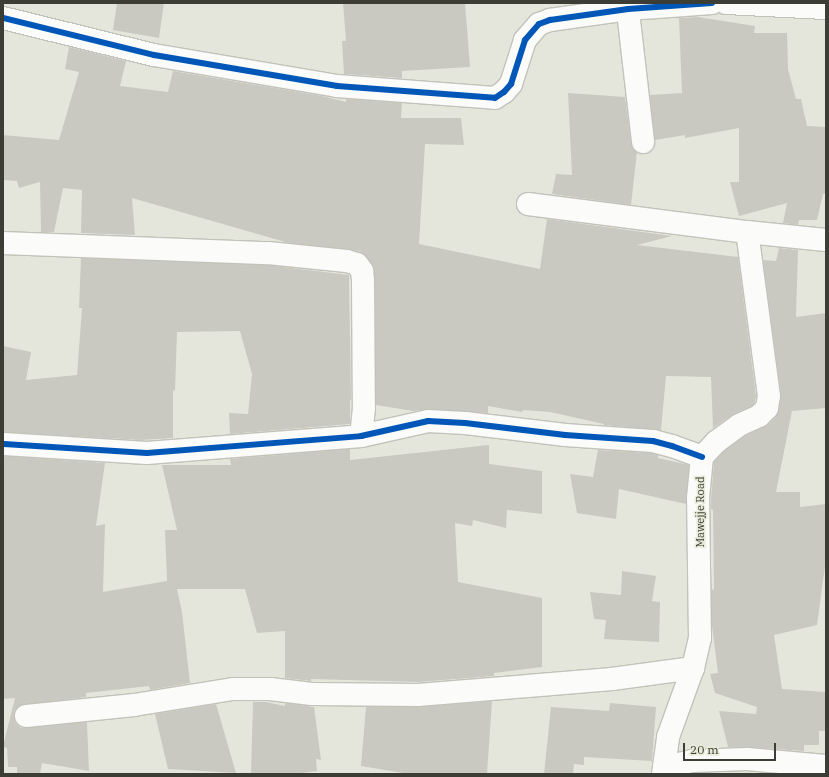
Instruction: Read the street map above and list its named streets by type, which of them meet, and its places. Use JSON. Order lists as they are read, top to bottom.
{
  "streets": {
    "street": ["Mawejje Road"]
  },
  "scale_bar": "20 m"
}
